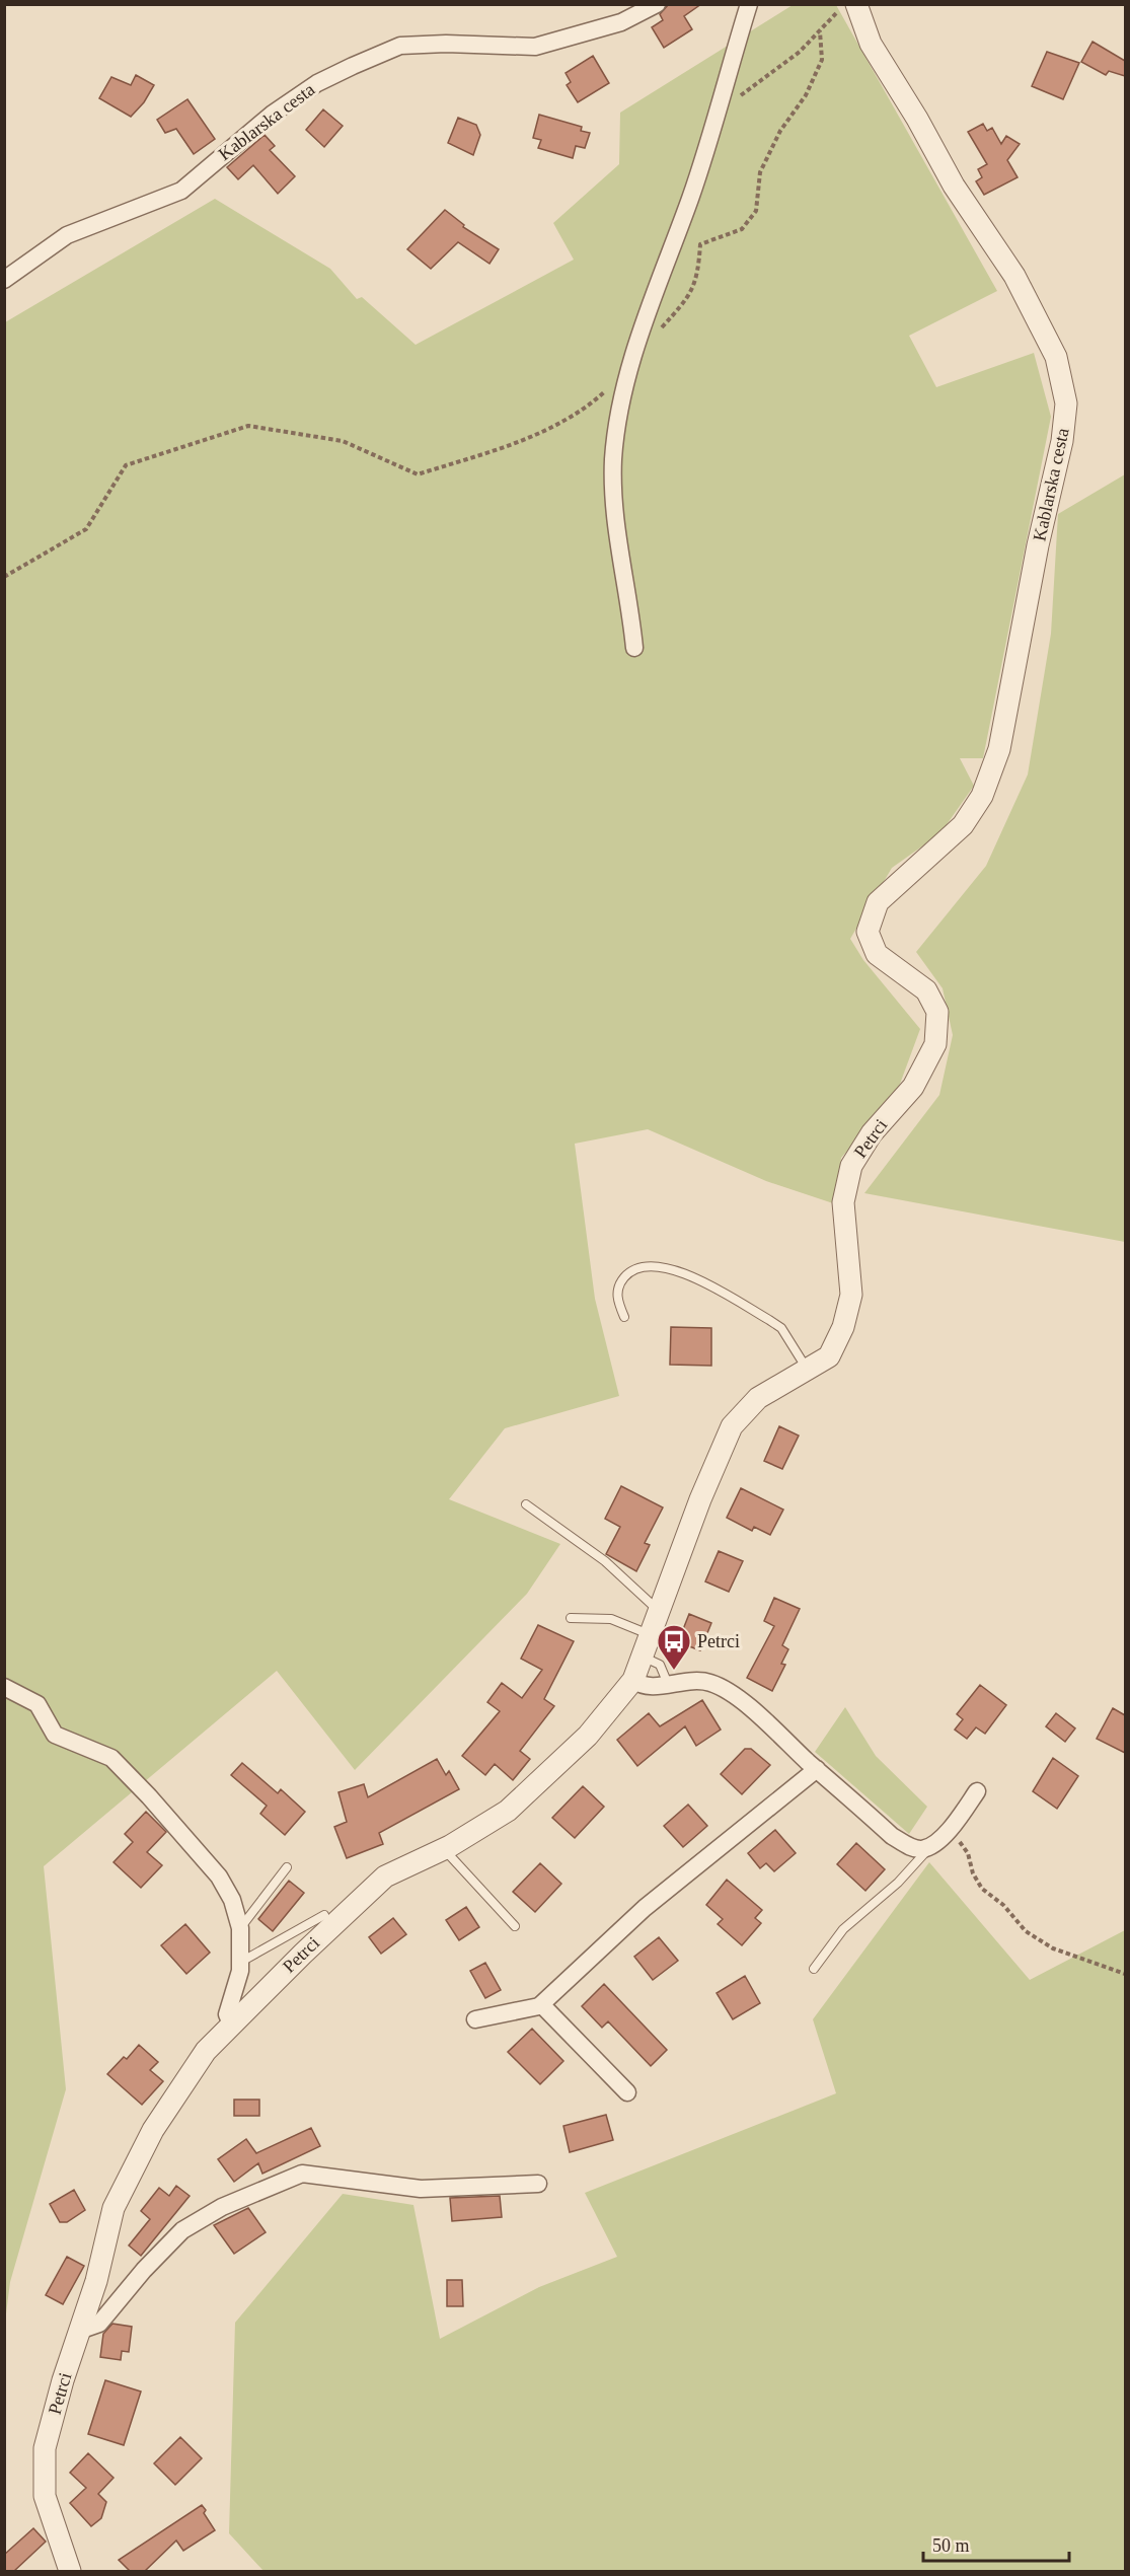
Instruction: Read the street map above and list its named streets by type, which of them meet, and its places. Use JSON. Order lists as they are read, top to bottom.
{
  "streets": {
    "street": ["Kablarska cesta", "Petrci"]
  },
  "crossings": [
    ["Kablarska cesta", "Petrci"]
  ],
  "places": {
    "bus stop": ["Petrci"]
  },
  "scale_bar": "50 m"
}
